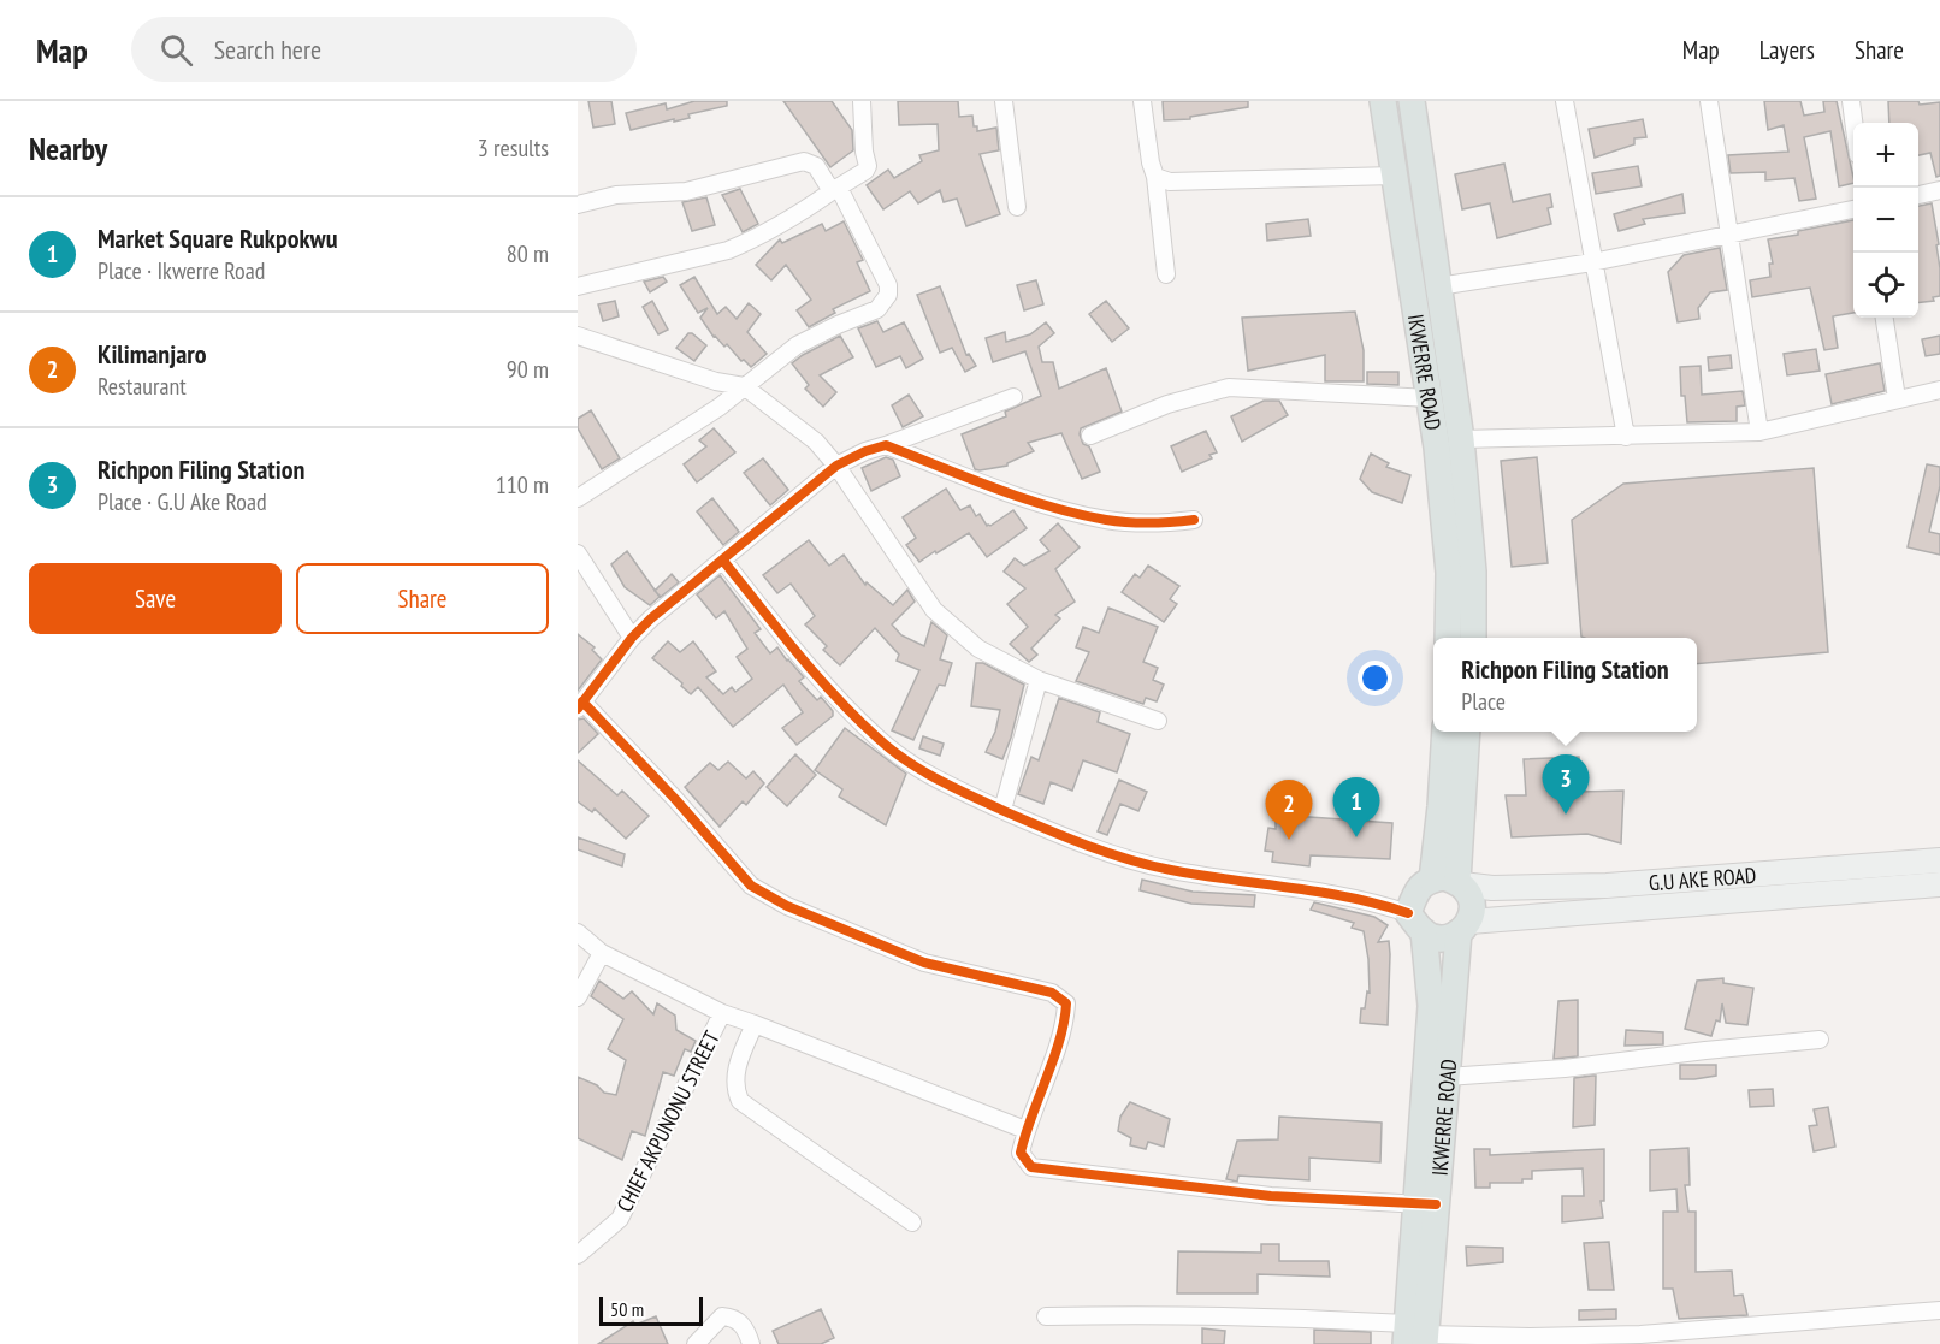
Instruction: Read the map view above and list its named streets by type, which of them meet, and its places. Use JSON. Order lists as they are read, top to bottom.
{
  "streets": {
    "main road": ["IKWERRE ROAD", "G.U AKE ROAD"],
    "street": ["CHIEF AKPUNONU STREET"]
  },
  "crossings": [
    ["IKWERRE ROAD", "G.U AKE ROAD"]
  ],
  "scale_bar": "50 m",
  "page": {
    "header": "Map",
    "search": "Search here",
    "nav": ["Map", "Layers", "Share"],
    "heading": ["Nearby", "3 results"],
    "map_buttons": ["+", "−"],
    "list": [
      {
        "mark": "1",
        "name": "Market Square Rukpokwu",
        "note": "Place · Ikwerre Road",
        "value": "80 m"
      },
      {
        "mark": "2",
        "name": "Kilimanjaro",
        "note": "Restaurant",
        "value": "90 m"
      },
      {
        "mark": "3",
        "name": "Richpon Filing Station",
        "note": "Place · G.U Ake Road",
        "value": "110 m"
      }
    ],
    "buttons": ["Save", "Share"],
    "popup": ["Richpon Filing Station", "Place"],
    "pins": ["3", "1", "2"],
    "scale": "50 m"
  }
}
